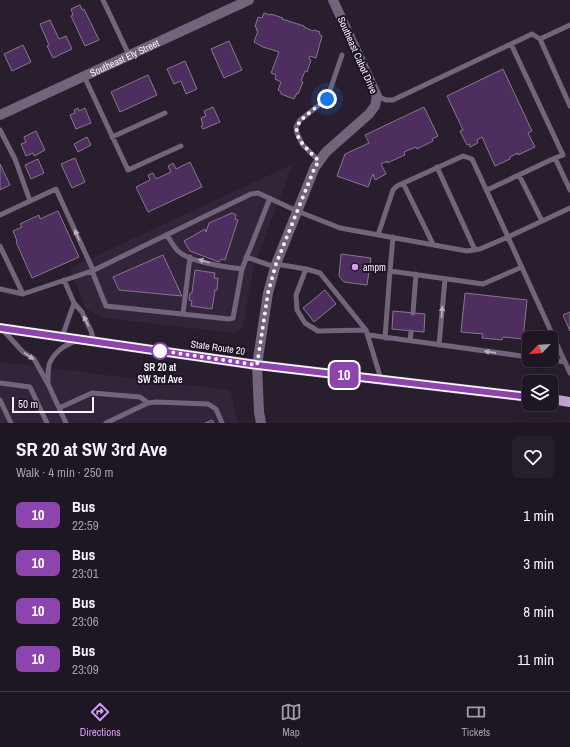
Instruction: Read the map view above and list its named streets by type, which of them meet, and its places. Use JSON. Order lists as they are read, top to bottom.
{
  "streets": {
    "main road": ["State Route 20"],
    "street": ["Southeast Cabot Drive", "Southeast Ely Street"]
  },
  "crossings": [
    ["Southeast Cabot Drive", "State Route 20"]
  ],
  "places": ["ampm", "SR 20 at SW 3rd Ave"],
  "lines": ["bus line 10"],
  "scale_bar": "50 m",
  "north": "bottom left",
  "page": {
    "on_map": "10",
    "scale": "50 m",
    "heading": ["SR 20 at SW 3rd Ave", "Walk · 4 min · 250 m"],
    "list": [
      {
        "mark": "10",
        "name": "Bus",
        "note": "22:59",
        "value": "1 min"
      },
      {
        "mark": "10",
        "name": "Bus",
        "note": "23:01",
        "value": "3 min"
      },
      {
        "mark": "10",
        "name": "Bus",
        "note": "23:06",
        "value": "8 min"
      },
      {
        "mark": "10",
        "name": "Bus",
        "note": "23:09",
        "value": "11 min"
      }
    ],
    "tabs": ["Directions", "Map", "Tickets"]
  }
}
